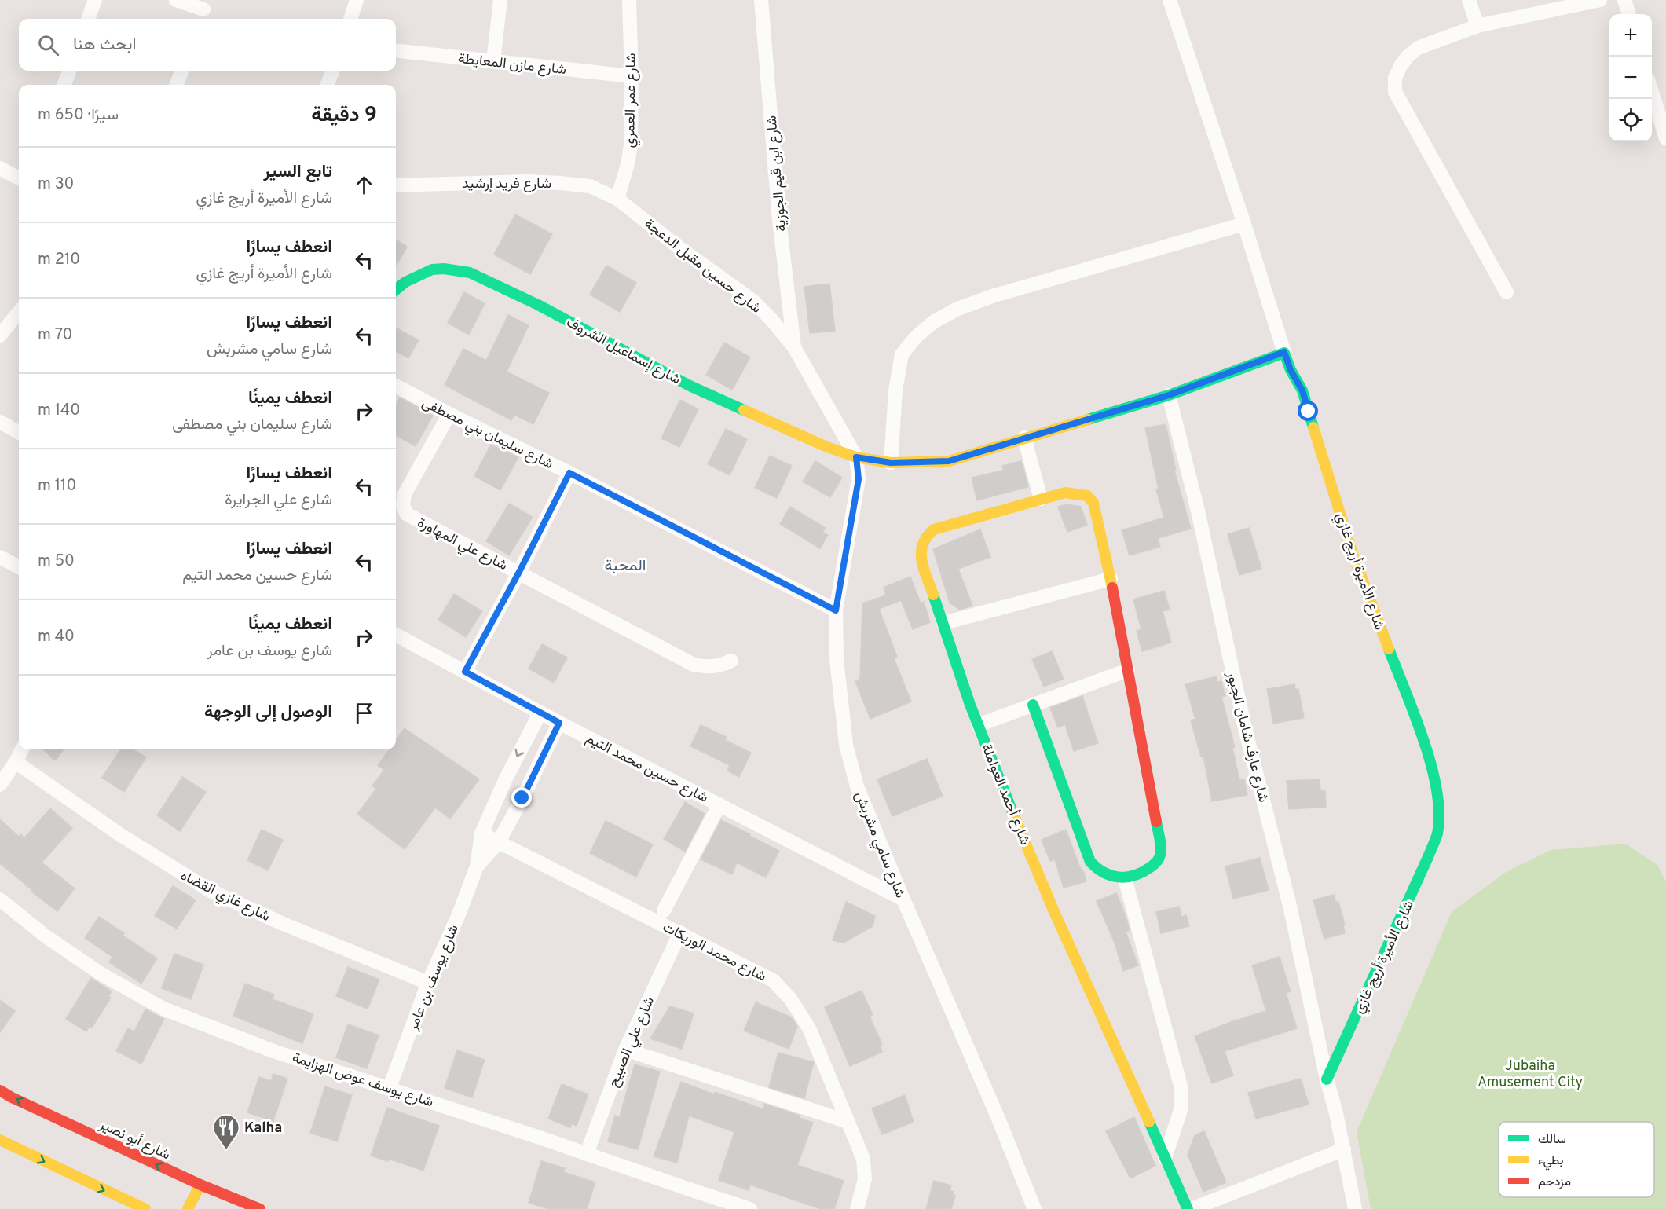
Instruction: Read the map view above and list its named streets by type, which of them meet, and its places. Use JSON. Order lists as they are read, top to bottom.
{
  "streets": {
    "street": [
      "شارع مازن المعايطة",
      "شارع عمر العمري",
      "شارع ابن قيم الجوزية",
      "شارع فريد إرشيد",
      "شارع حسين مقبل الدعجة",
      "شارع إسماعيل الشروف",
      "شارع سليمان بني مصطفى",
      "شارع علي المهاورة",
      "شارع الأميرة أريج غازي",
      "شارع عارف شامان الجبور",
      "شارع حسين محمد التيم",
      "شارع أحمد العواملة",
      "شارع سامي مشربش",
      "شارع غازي القضاه",
      "شارع محمد الوريكات",
      "شارع يوسف بن عامر",
      "شارع علي الصبيح",
      "شارع يوسف عوض الهزايمة",
      "شارع أبو نصير"
    ]
  },
  "crossings": [
    ["شارع مازن المعايطة", "شارع عمر العمري"],
    ["شارع عمر العمري", "شارع فريد إرشيد"],
    ["شارع عمر العمري", "شارع حسين مقبل الدعجة"],
    ["شارع ابن قيم الجوزية", "شارع حسين مقبل الدعجة"],
    ["شارع فريد إرشيد", "شارع حسين مقبل الدعجة"],
    ["شارع حسين مقبل الدعجة", "شارع إسماعيل الشروف"],
    ["شارع حسين مقبل الدعجة", "شارع سامي مشربش"],
    ["شارع إسماعيل الشروف", "شارع سامي مشربش"],
    ["شارع سليمان بني مصطفى", "شارع علي المهاورة"],
    ["شارع سليمان بني مصطفى", "شارع سامي مشربش"],
    ["شارع الأميرة أريج غازي", "شارع عارف شامان الجبور"],
    ["شارع حسين محمد التيم", "شارع سامي مشربش"],
    ["شارع حسين محمد التيم", "شارع يوسف بن عامر"],
    ["شارع غازي القضاه", "شارع يوسف بن عامر"],
    ["شارع محمد الوريكات", "شارع يوسف بن عامر"],
    ["شارع محمد الوريكات", "شارع علي الصبيح"],
    ["شارع يوسف بن عامر", "شارع يوسف عوض الهزايمة"],
    ["شارع علي الصبيح", "شارع يوسف عوض الهزايمة"]
  ],
  "districts": ["المحبة"],
  "parks": ["Jubaiha Amusement City"],
  "places": {
    "restaurant": ["Kalha"]
  },
  "legend": ["سالك", "بطيء", "مزدحم"],
  "page": {
    "map_buttons": ["+", "−"],
    "search": "ابحث هنا",
    "heading": ["9 دقيقة", "سيرًا · 650 m"],
    "list": [
      ["تابع السير", "شارع الأميرة أريج غازي", "30 m"],
      ["انعطف يسارًا", "شارع الأميرة أريج غازي", "210 m"],
      ["انعطف يسارًا", "شارع سامي مشربش", "70 m"],
      ["انعطف يمينًا", "شارع سليمان بني مصطفى", "140 m"],
      ["انعطف يسارًا", "شارع علي الجرايرة", "110 m"],
      ["انعطف يسارًا", "شارع حسين محمد التيم", "50 m"],
      ["انعطف يمينًا", "شارع يوسف بن عامر", "40 m"],
      "الوصول إلى الوجهة"
    ]
  }
}
